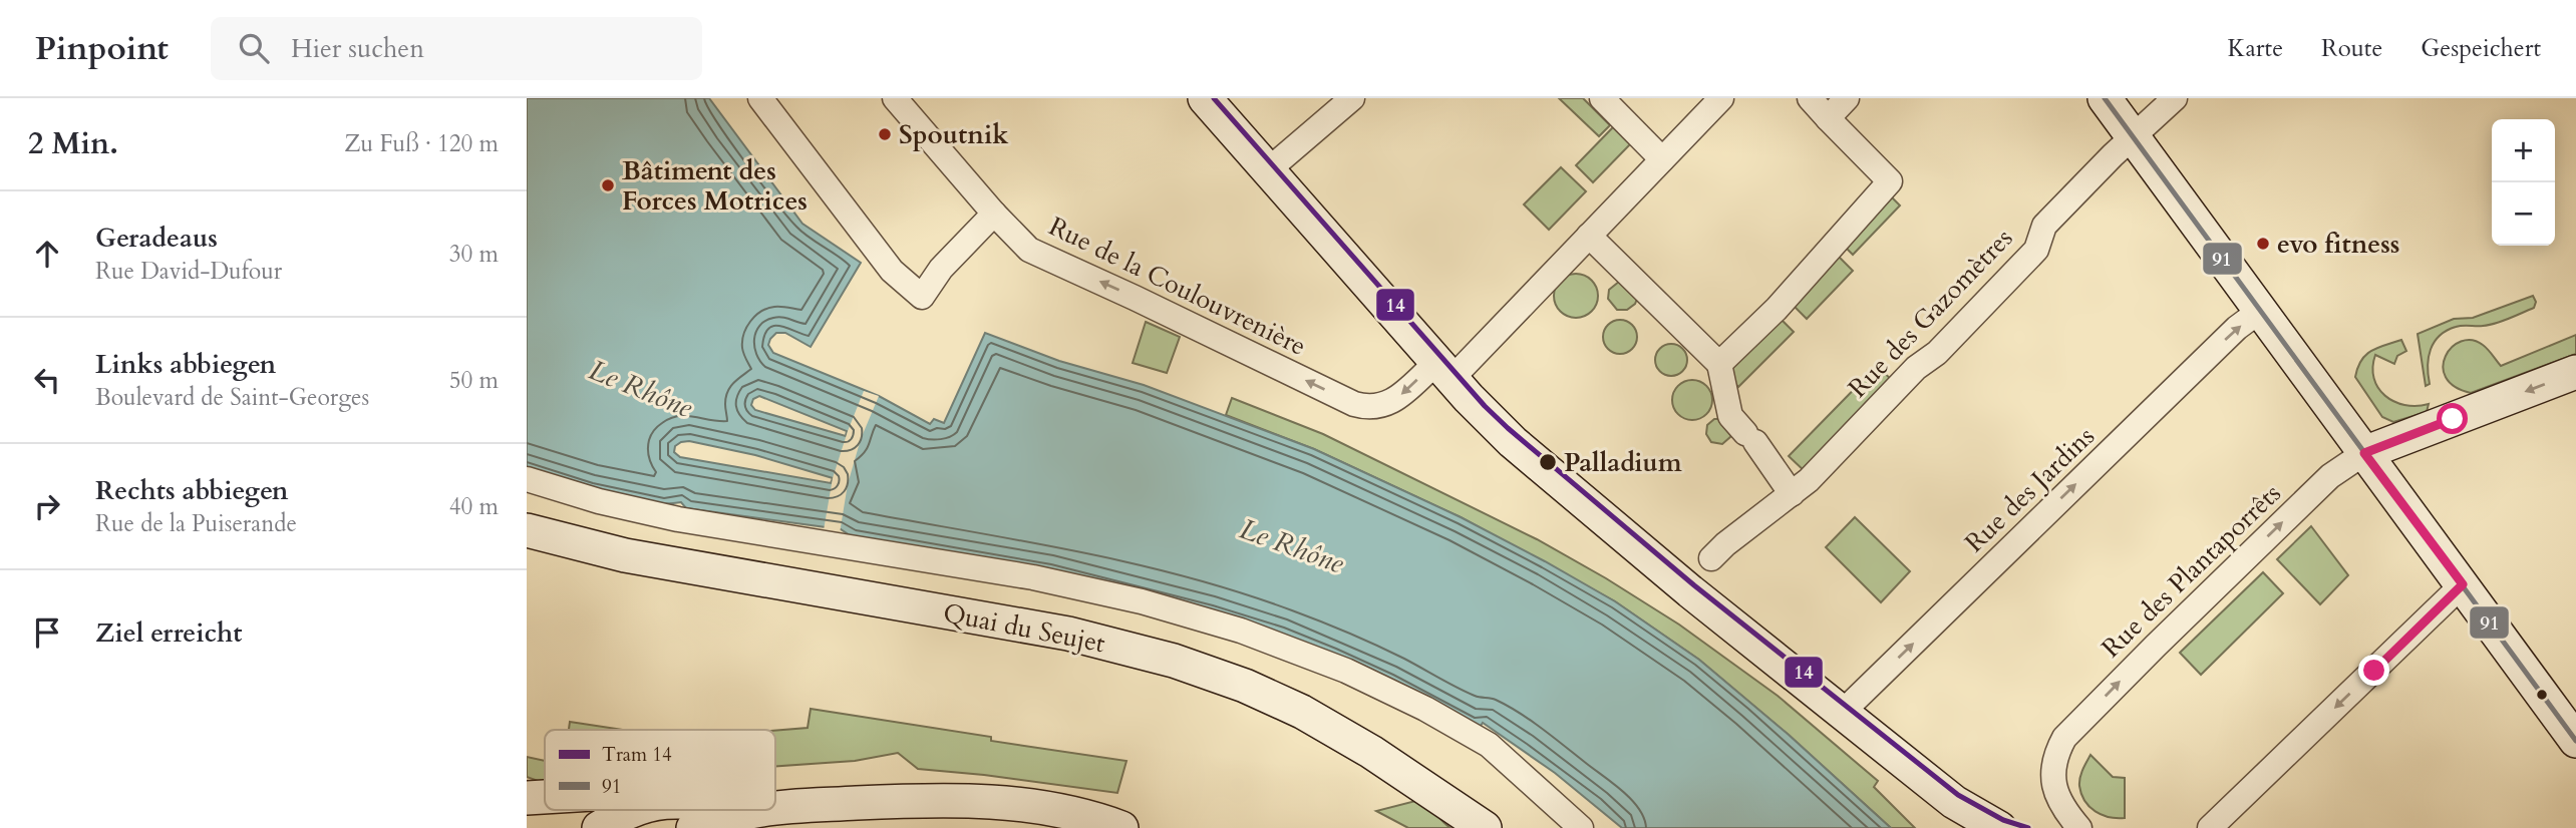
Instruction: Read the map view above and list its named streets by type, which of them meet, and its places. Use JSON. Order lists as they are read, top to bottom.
{
  "streets": {
    "street": [
      "Rue de la Coulouvrenière",
      "Rue des Gazomètres",
      "Rue des Jardins",
      "Rue des Plantaporrêts",
      "Quai du Seujet"
    ]
  },
  "one_way": ["Rue de la Coulouvrenière", "Rue des Jardins"],
  "water": ["Le Rhône"],
  "places": [
    "Spoutnik",
    "Bâtiment des Forces Motrices",
    "evo fitness",
    "Palladium"
  ],
  "lines": ["tram line 14", "transit line 91"],
  "legend": ["Tram 14", "91"],
  "page": {
    "header": "Pinpoint",
    "search": "Hier suchen",
    "nav": ["Karte", "Route", "Gespeichert"],
    "heading": ["2 Min.", "Zu Fuß · 120 m"],
    "map_buttons": ["+", "−"],
    "list": [
      ["Geradeaus", "Rue David-Dufour", "30 m"],
      ["Links abbiegen", "Boulevard de Saint-Georges", "50 m"],
      ["Rechts abbiegen", "Rue de la Puiserande", "40 m"],
      "Ziel erreicht"
    ]
  }
}
